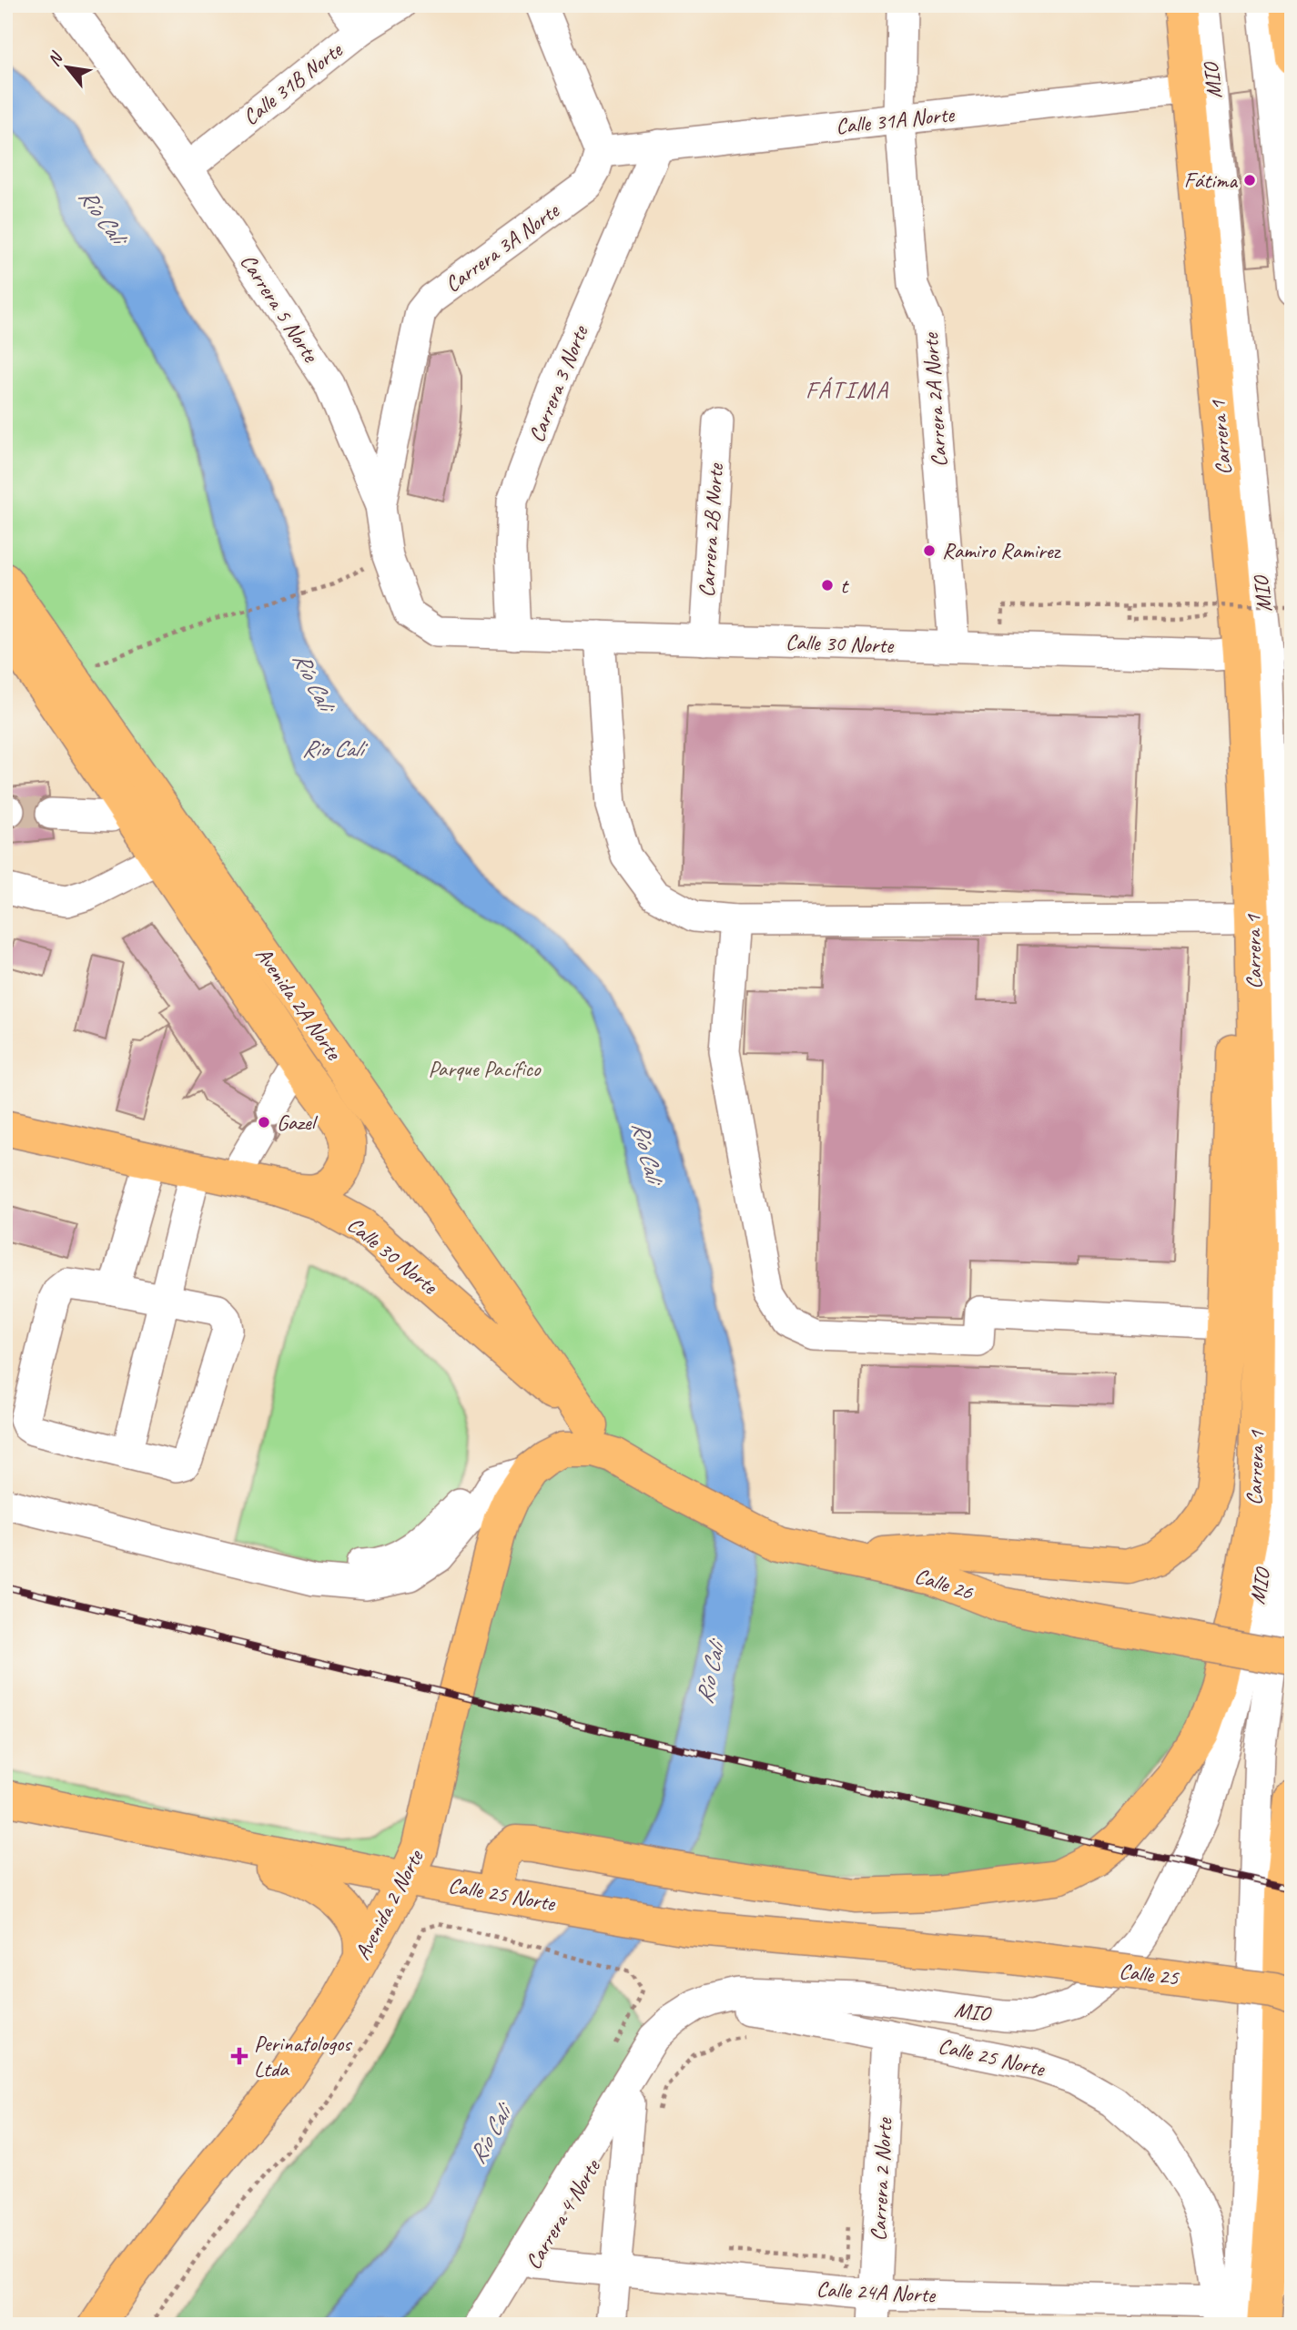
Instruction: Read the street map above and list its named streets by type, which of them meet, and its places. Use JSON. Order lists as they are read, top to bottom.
{
  "streets": {
    "main road": [
      "Carrera 1",
      "Calle 30 Norte",
      "Avenida 2A Norte",
      "Calle 26",
      "Calle 25 Norte",
      "Avenida 2 Norte",
      "Calle 25"
    ],
    "street": [
      "MIO",
      "Calle 31B Norte",
      "Calle 31A Norte",
      "Carrera 3A Norte",
      "Carrera 5 Norte",
      "Carrera 3 Norte",
      "Carrera 2A Norte",
      "Carrera 2B Norte",
      "Carrera 2 Norte",
      "Carrera 4 Norte",
      "Calle 24A Norte"
    ]
  },
  "crossings": [
    ["Calle 31B Norte", "Carrera 5 Norte"],
    ["Calle 31A Norte", "Carrera 3A Norte"],
    ["Calle 31A Norte", "Carrera 3 Norte"],
    ["Calle 31A Norte", "Carrera 2A Norte"],
    ["Calle 31A Norte", "Carrera 1"],
    ["Carrera 3A Norte", "Carrera 5 Norte"],
    ["Carrera 5 Norte", "Calle 30 Norte"],
    ["Carrera 3 Norte", "Calle 30 Norte"],
    ["Carrera 2A Norte", "Calle 30 Norte"],
    ["Carrera 1", "Calle 30 Norte"],
    ["Carrera 1", "Calle 25 Norte"],
    ["Carrera 2B Norte", "Calle 30 Norte"],
    ["Calle 30 Norte", "Avenida 2A Norte"],
    ["Calle 30 Norte", "Calle 26"],
    ["Calle 30 Norte", "Avenida 2 Norte"],
    ["Calle 26", "Avenida 2 Norte"],
    ["Calle 25 Norte", "Avenida 2 Norte"],
    ["Calle 25 Norte", "Calle 25"],
    ["Calle 25 Norte", "Carrera 2 Norte"],
    ["Calle 25 Norte", "Carrera 4 Norte"],
    ["Calle 25 Norte", "Calle 24A Norte"],
    ["Carrera 2 Norte", "Calle 24A Norte"],
    ["Carrera 4 Norte", "Calle 24A Norte"]
  ],
  "districts": ["FÁTIMA"],
  "water": ["Río Cali", "Rio Cali"],
  "parks": ["Parque Pacífico"],
  "places": {
    "other": [
      "Fátima",
      "Ramiro Ramirez",
      "t",
      "Gazel"
    ],
    "health": ["Perinatologos Ltda"]
  },
  "north": "top left"
}
